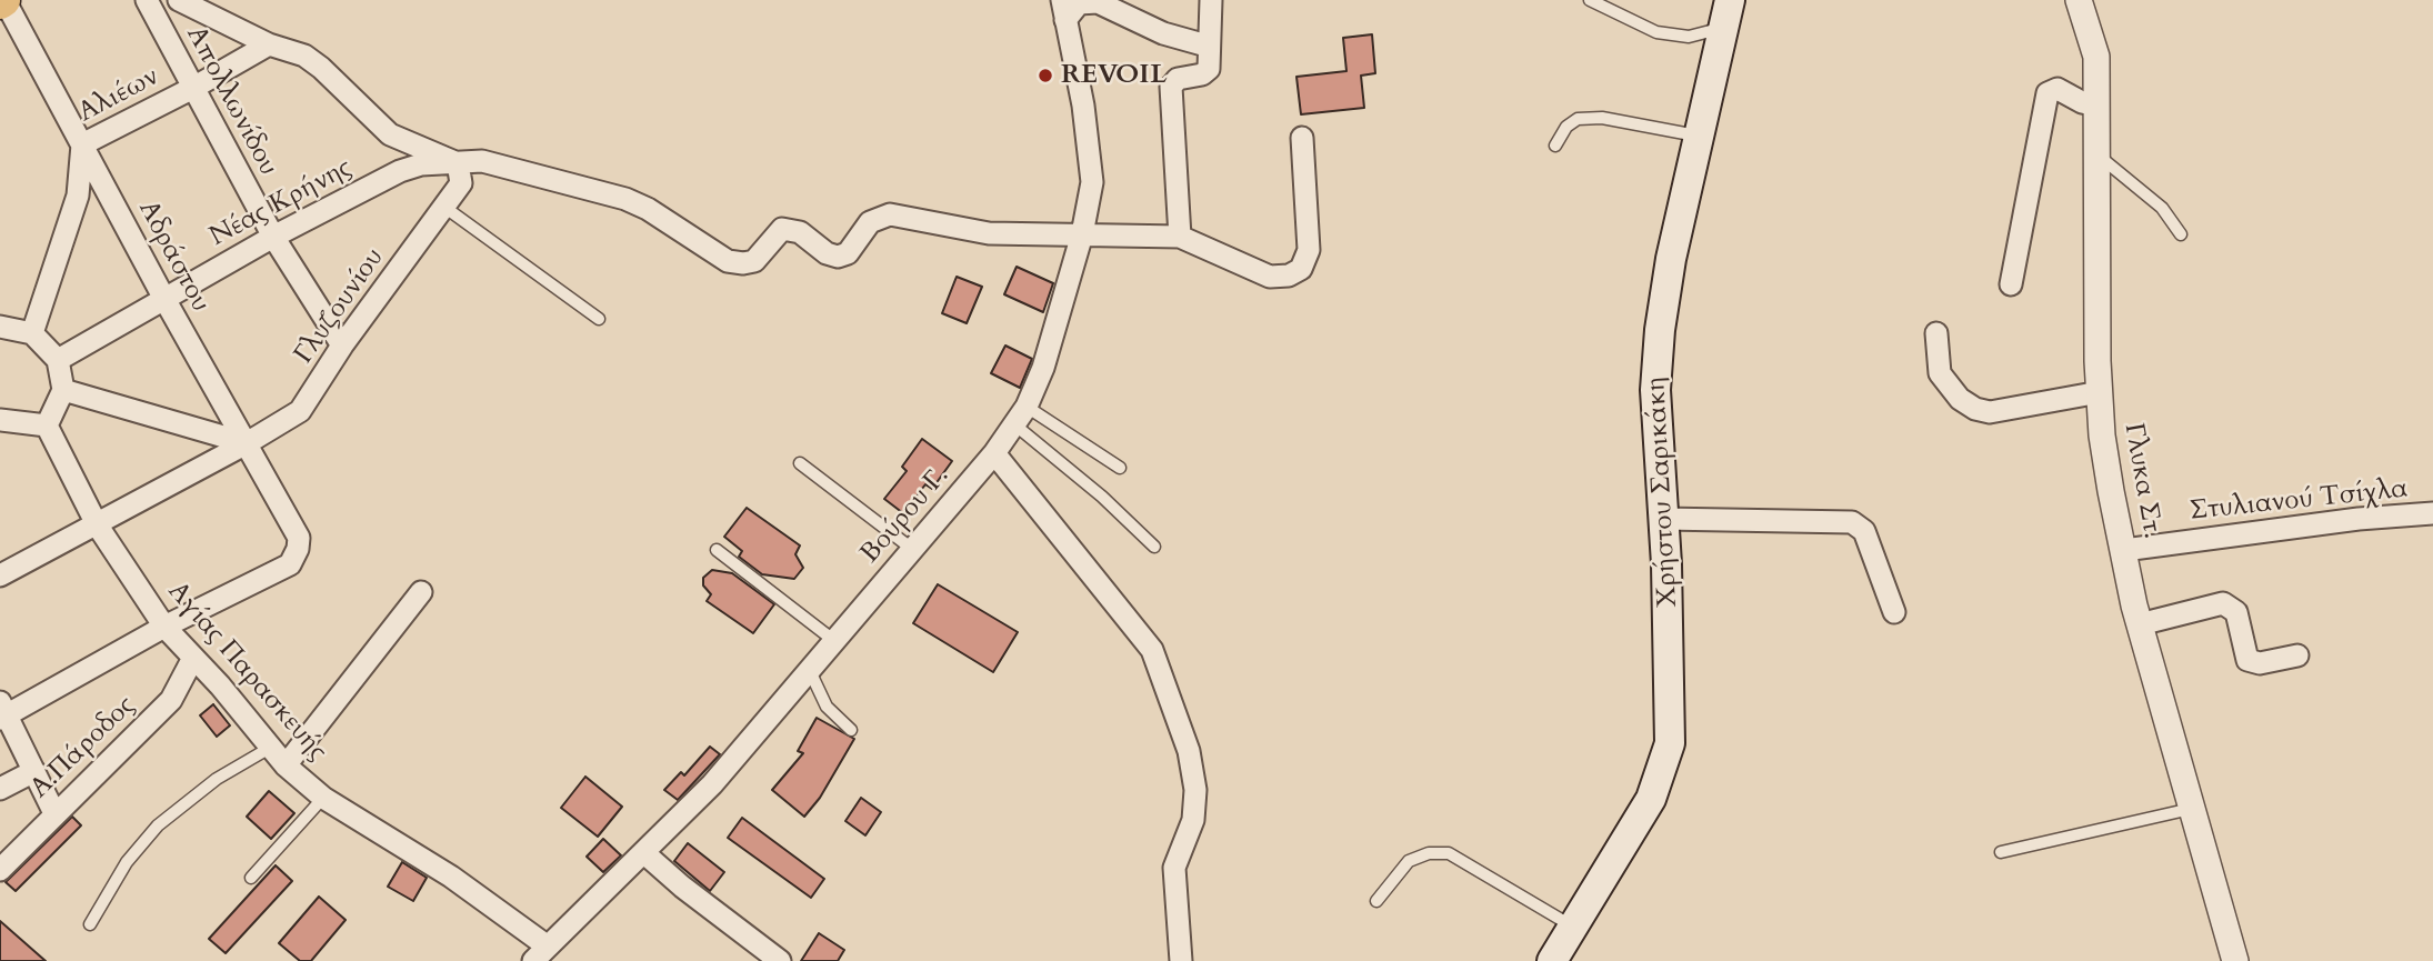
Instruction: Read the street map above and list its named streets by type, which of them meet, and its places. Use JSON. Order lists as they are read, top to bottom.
{
  "streets": {
    "main road": ["Χρήστου Σαρικάκη"],
    "street": [
      "Αλιέων",
      "Απολλωνίδου",
      "Νέας Κρήνης",
      "Αδράστου",
      "Γλυζουνίου",
      "Γλυκα Στ.",
      "Στυλιανού Τσίχλα",
      "Βούρου Γ.",
      "Αγίας Παρασκευής",
      "Α.Πάροδος"
    ]
  },
  "crossings": [
    ["Αλιέων", "Απολλωνίδου"],
    ["Αλιέων", "Αδράστου"],
    ["Απολλωνίδου", "Νέας Κρήνης"],
    ["Απολλωνίδου", "Γλυζουνίου"],
    ["Νέας Κρήνης", "Αδράστου"],
    ["Νέας Κρήνης", "Γλυζουνίου"],
    ["Νέας Κρήνης", "Βούρου Γ."],
    ["Αδράστου", "Γλυζουνίου"],
    ["Αδράστου", "Αγίας Παρασκευής"],
    ["Γλυζουνίου", "Αγίας Παρασκευής"],
    ["Γλυκα Στ.", "Στυλιανού Τσίχλα"],
    ["Βούρου Γ.", "Αγίας Παρασκευής"],
    ["Αγίας Παρασκευής", "Α.Πάροδος"]
  ],
  "places": ["REVOIL"]
}
